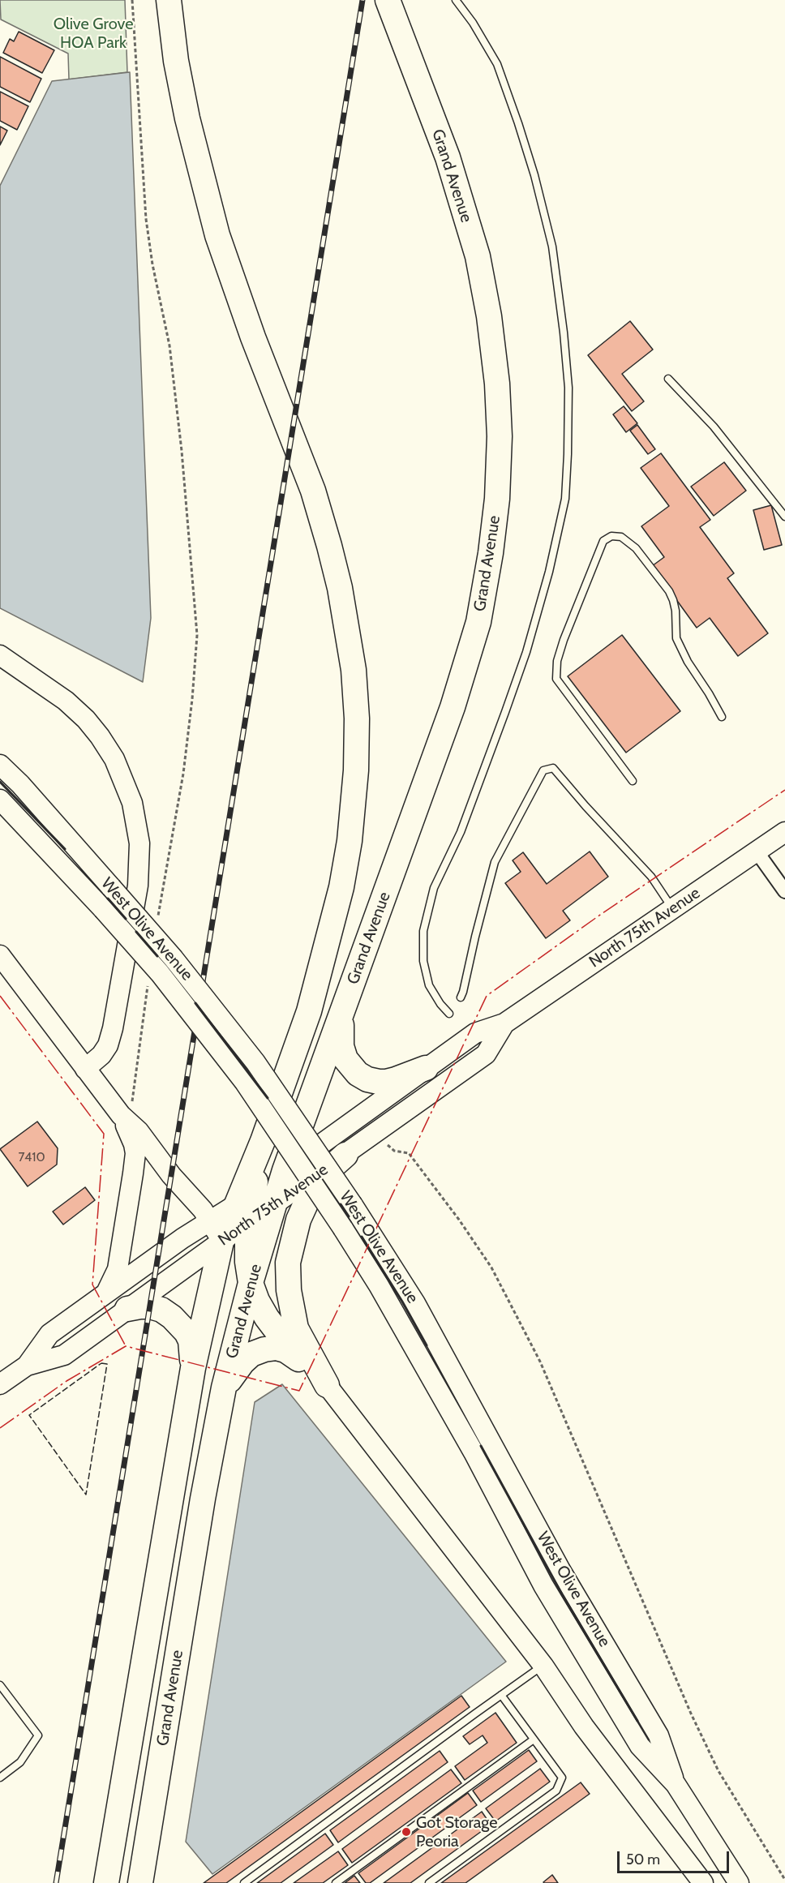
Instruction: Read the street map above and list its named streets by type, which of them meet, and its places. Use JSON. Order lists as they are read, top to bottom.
{
  "streets": {
    "highway": ["Grand Avenue"],
    "main road": ["North 75th Avenue", "West Olive Avenue"]
  },
  "crossings": [
    ["Grand Avenue", "North 75th Avenue"]
  ],
  "parks": ["Olive Grove HOA Park"],
  "places": ["Got Storage Peoria"],
  "house_numbers": ["7410"],
  "scale_bar": "50 m"
}
